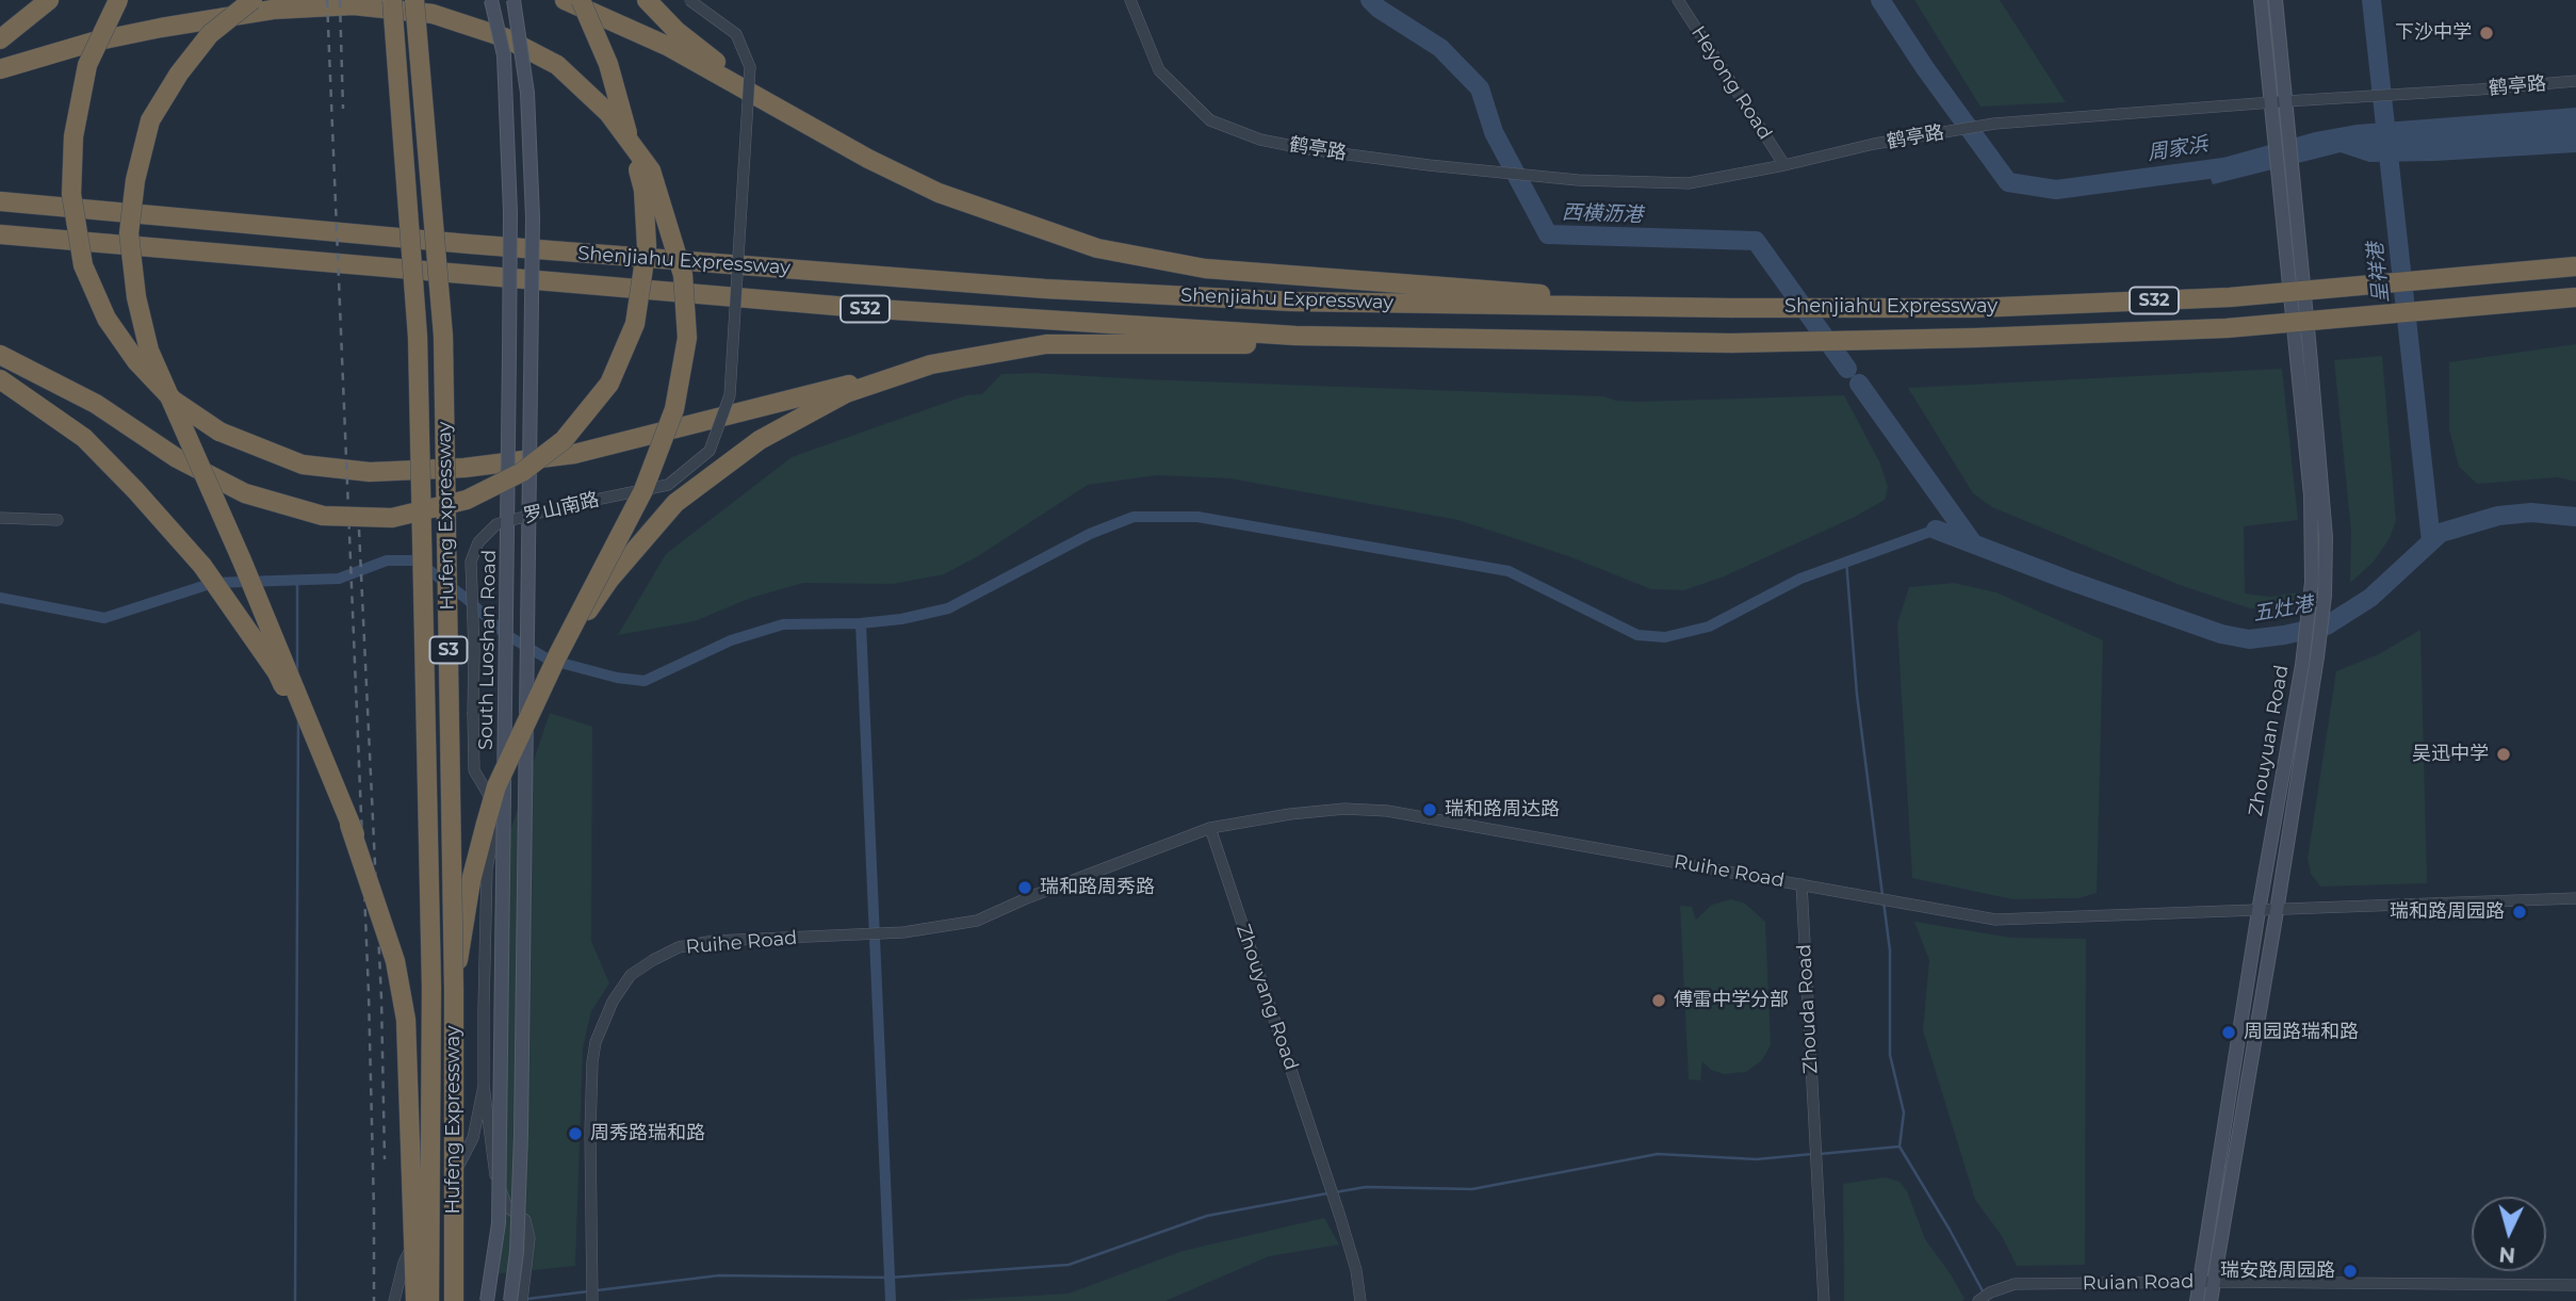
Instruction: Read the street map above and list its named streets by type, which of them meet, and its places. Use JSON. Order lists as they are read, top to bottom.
{
  "streets": {
    "highway": [
      "Shenjiahu Expressway",
      "S32",
      "Hufeng Expressway",
      "S3"
    ],
    "main road": ["South Luoshan Road", "Zhouyuan Road"],
    "street": [
      "Heyong Road",
      "鹤亭路",
      "罗山南路",
      "Ruihe Road",
      "Zhouyang Road",
      "Zhouda Road",
      "Ruian Road"
    ]
  },
  "crossings": [
    ["Heyong Road", "鹤亭路"],
    ["Zhouyuan Road", "Ruihe Road"],
    ["Zhouyuan Road", "Ruian Road"],
    ["Ruihe Road", "Zhouyang Road"],
    ["Ruihe Road", "Zhouda Road"]
  ],
  "water": [
    "周家浜",
    "西横沥港",
    "呈祥港",
    "五灶港"
  ],
  "places": [
    "下沙中学",
    "吴迅中学",
    "瑞和路周达路",
    "瑞和路周秀路",
    "瑞和路周园路",
    "傅雷中学分部",
    "周园路瑞和路",
    "周秀路瑞和路",
    "瑞安路周园路"
  ],
  "north": "bottom"
}
